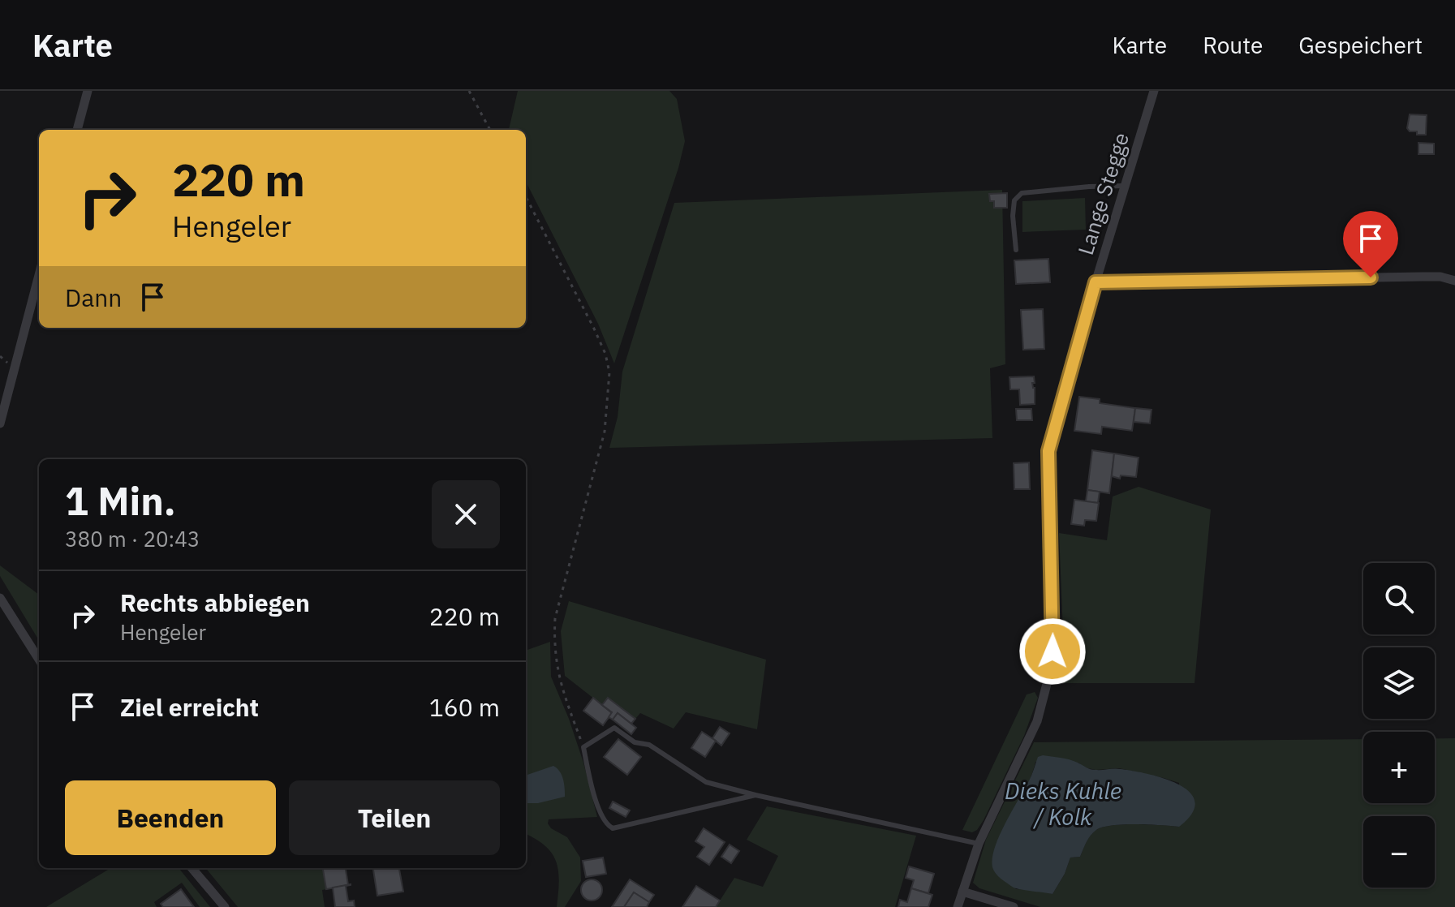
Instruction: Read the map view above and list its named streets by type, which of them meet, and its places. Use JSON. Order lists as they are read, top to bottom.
{
  "streets": {
    "street": ["Lange Stegge"]
  },
  "water": ["Dieks Kuhle / Kolk"],
  "page": {
    "header": "Karte",
    "nav": ["Karte", "Route", "Gespeichert"],
    "turn": ["220 m", "Hengeler"],
    "then": "Dann",
    "heading": ["1 Min.", "380 m · 20:43"],
    "map_buttons": ["+", "−"],
    "list": [
      {
        "name": "Rechts abbiegen",
        "note": "Hengeler",
        "value": "220 m"
      },
      {
        "name": "Ziel erreicht",
        "value": "160 m"
      }
    ],
    "buttons": ["Beenden", "Teilen"]
  }
}
